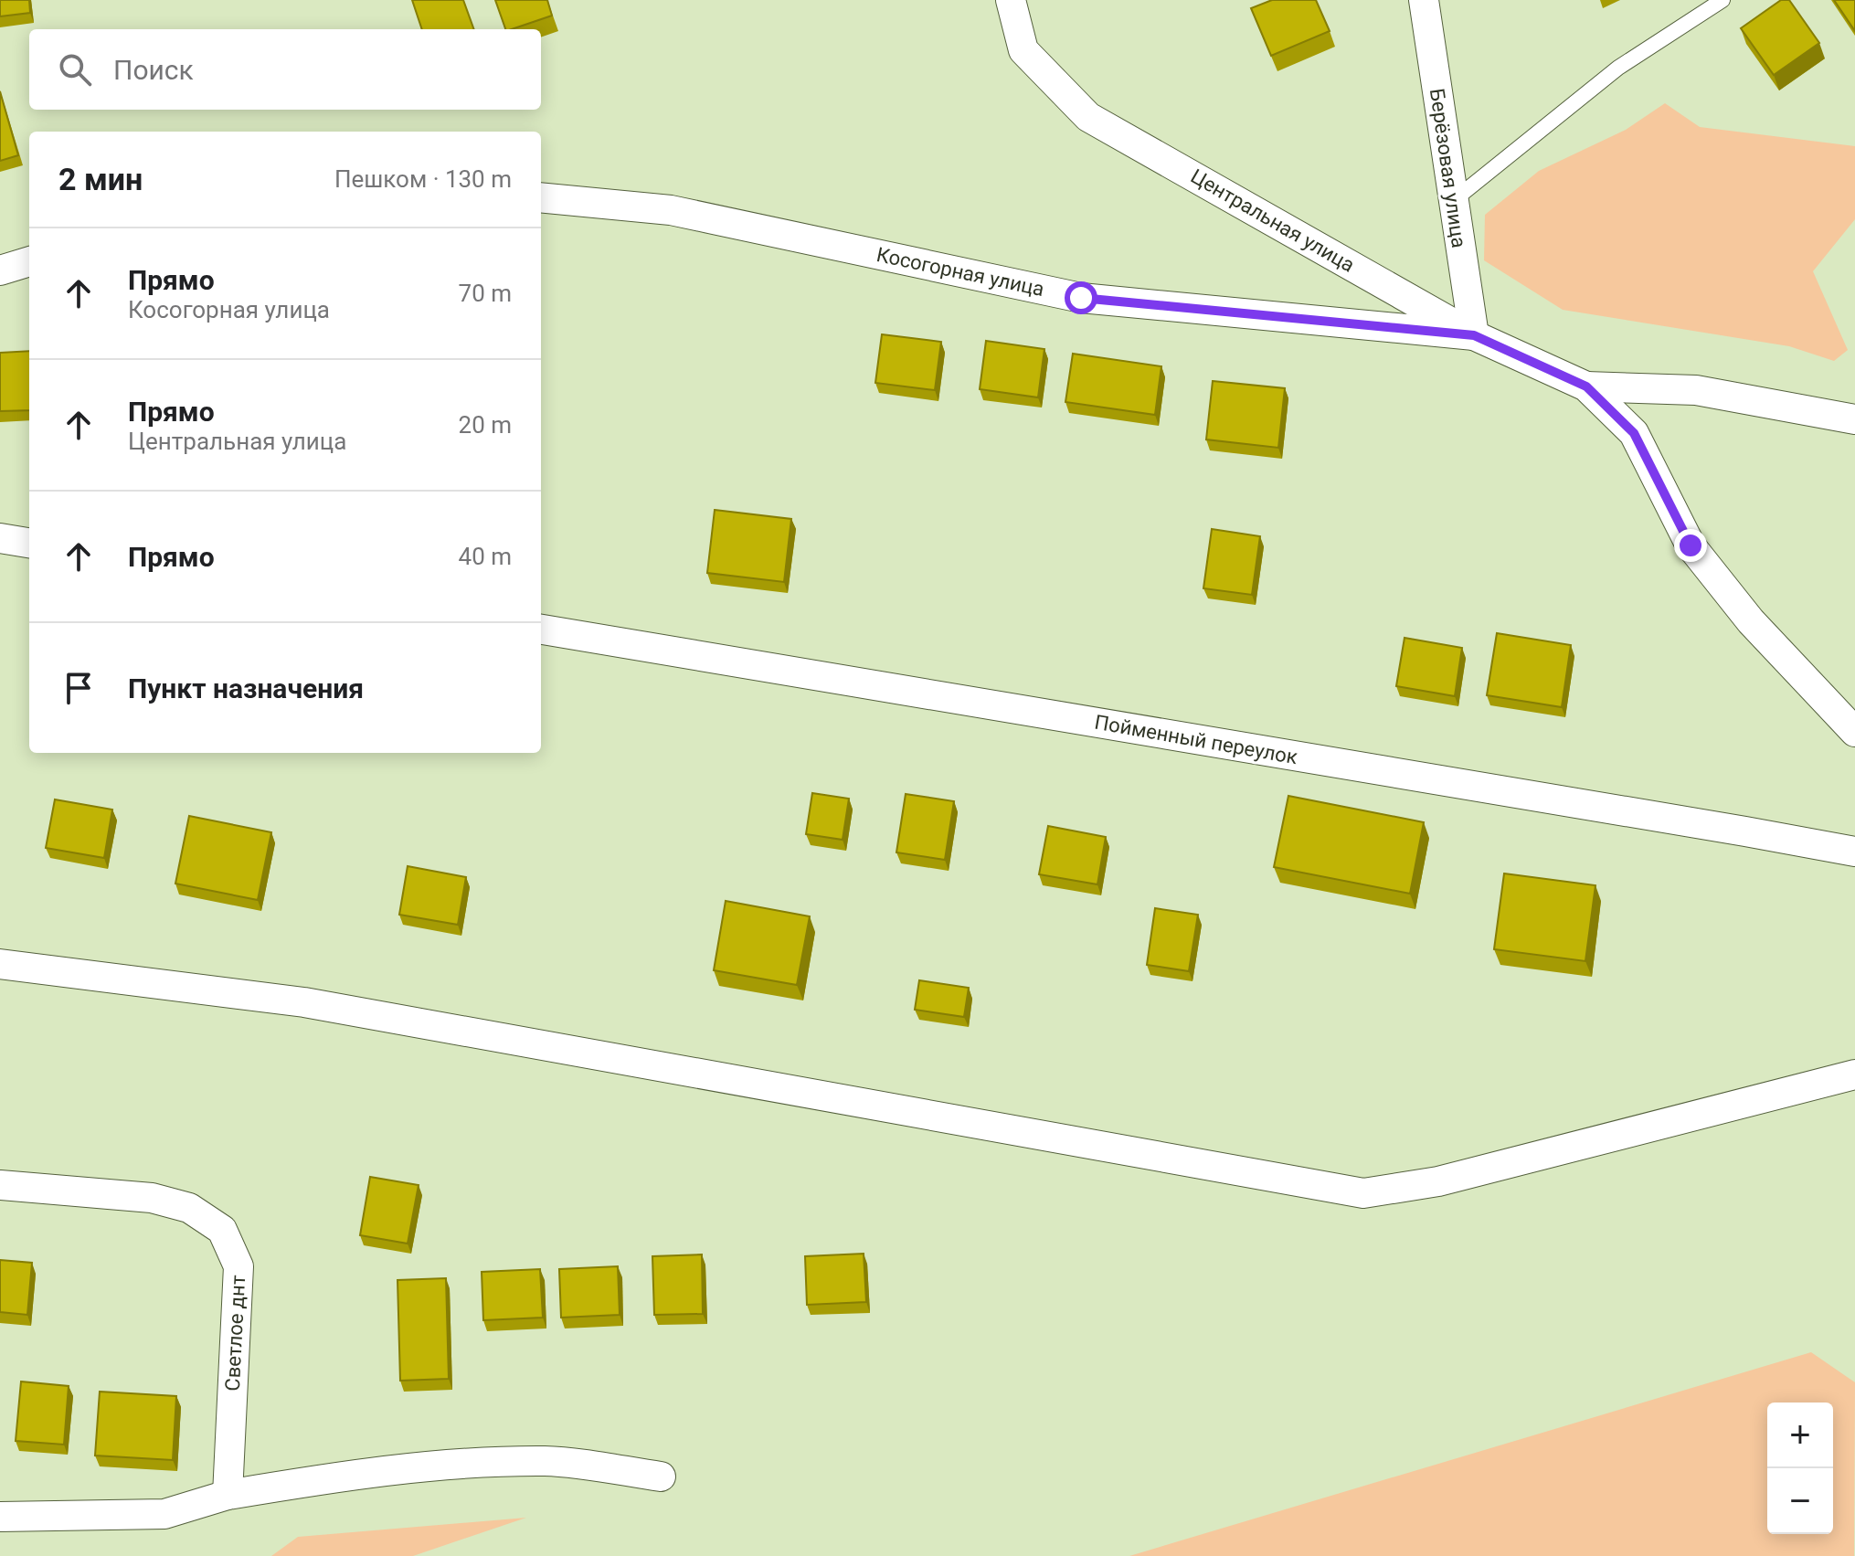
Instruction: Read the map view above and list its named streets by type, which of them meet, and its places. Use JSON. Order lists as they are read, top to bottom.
{
  "streets": {
    "street": [
      "Берёзовая улица",
      "Центральная улица",
      "Косогорная улица",
      "Пойменный переулок",
      "Светлое днт"
    ]
  },
  "crossings": [
    ["Берёзовая улица", "Центральная улица"],
    ["Берёзовая улица", "Косогорная улица"],
    ["Центральная улица", "Косогорная улица"]
  ],
  "page": {
    "search": "Поиск",
    "heading": ["2 мин", "Пешком · 130 m"],
    "list": [
      ["Прямо", "Косогорная улица", "70 m"],
      ["Прямо", "Центральная улица", "20 m"],
      ["Прямо", "40 m"],
      "Пункт назначения"
    ],
    "map_buttons": ["+", "−"]
  }
}
